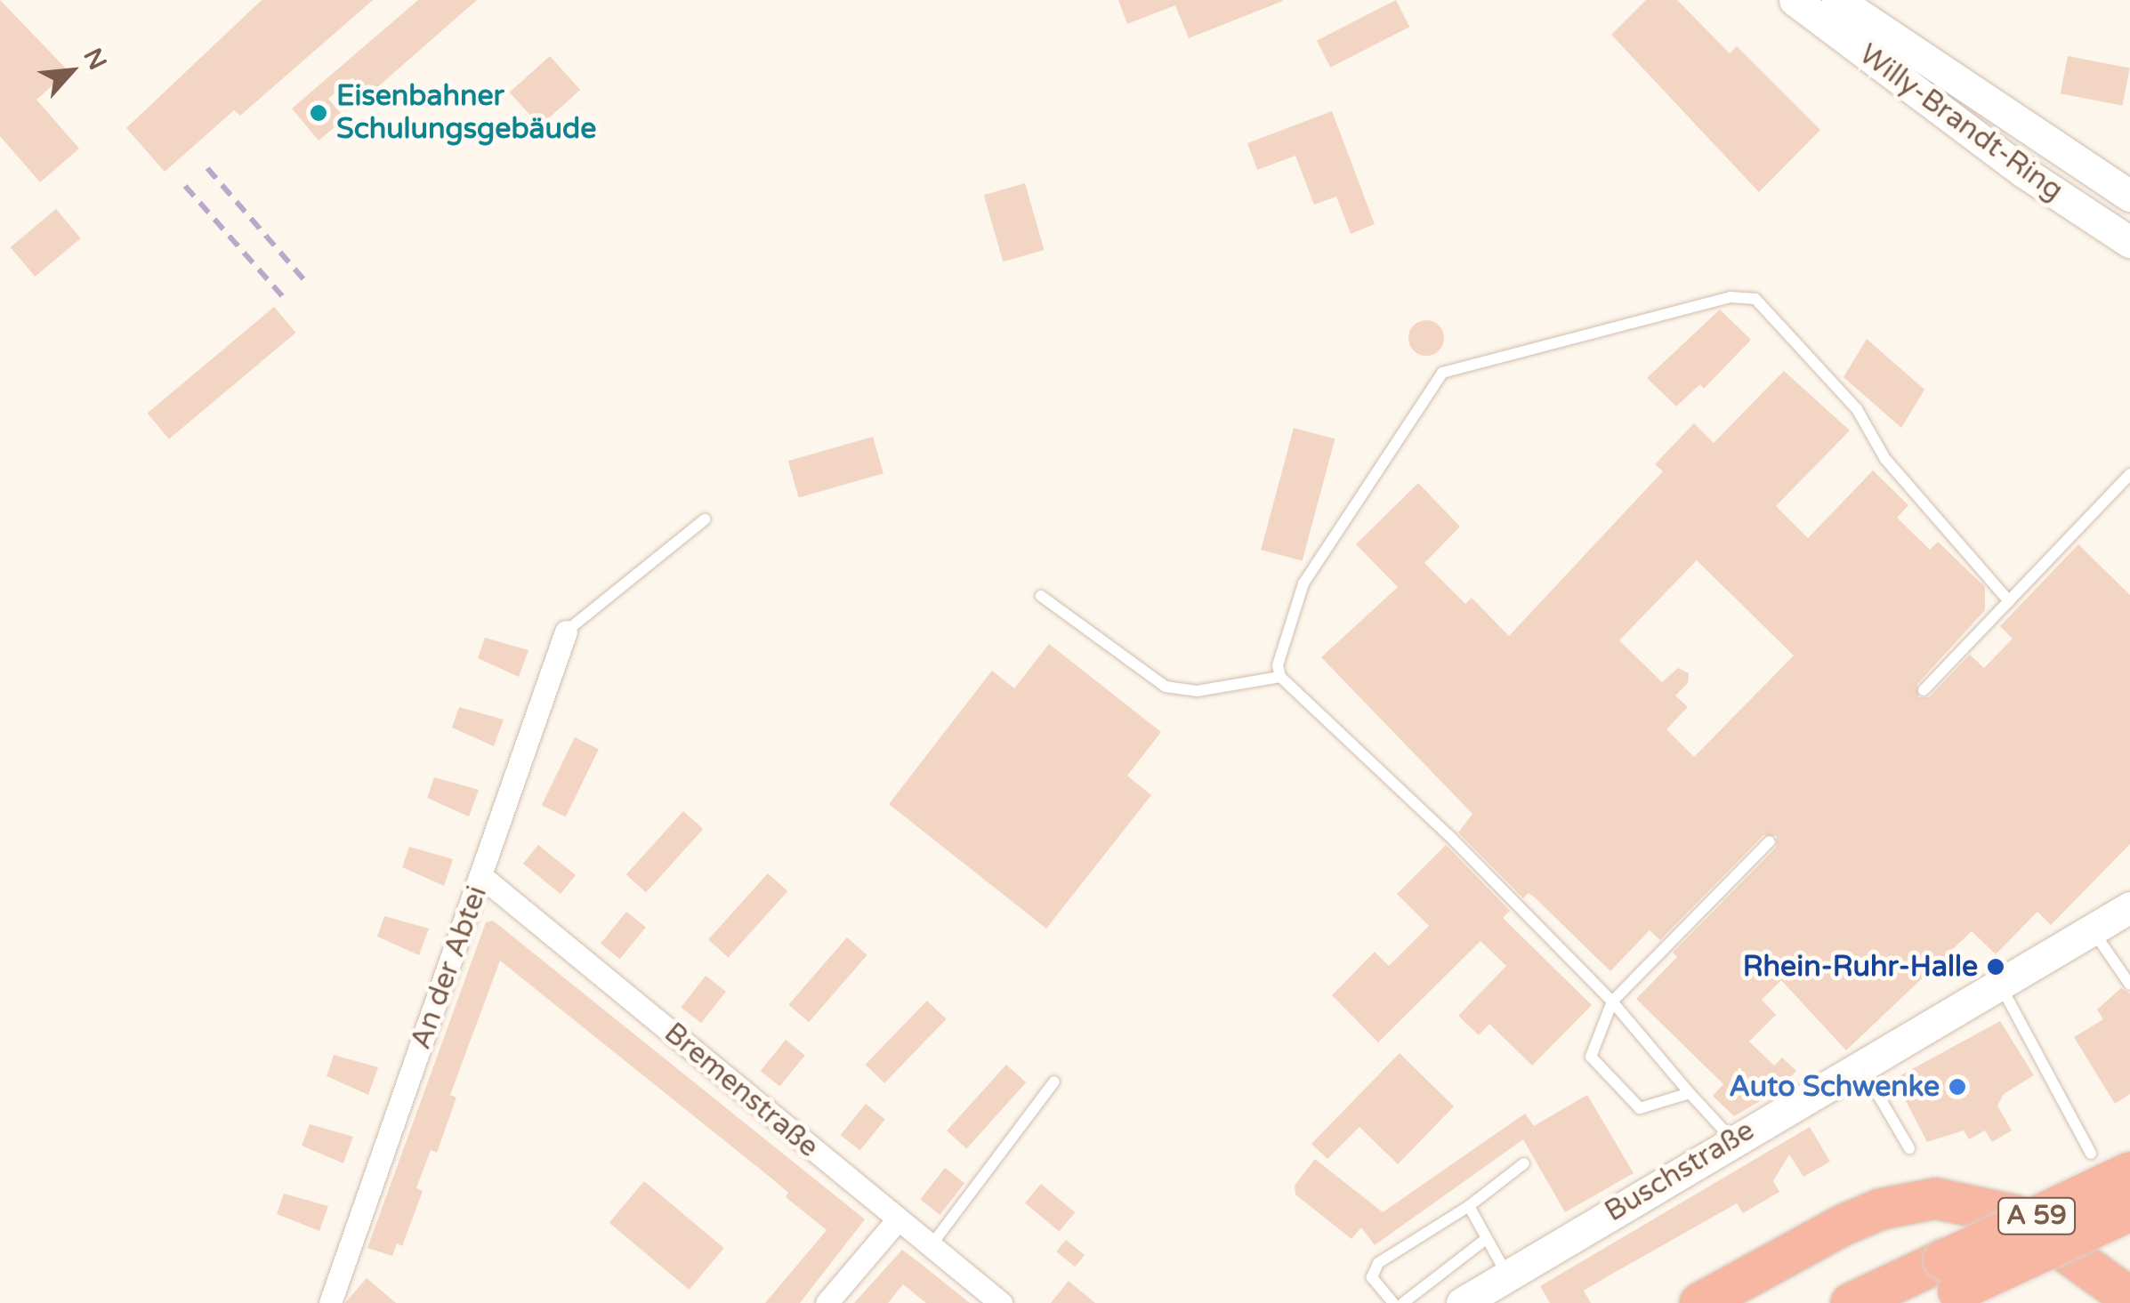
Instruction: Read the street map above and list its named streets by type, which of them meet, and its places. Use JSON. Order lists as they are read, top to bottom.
{
  "streets": {
    "highway": ["A 59"],
    "street": [
      "Willy-Brandt-Ring",
      "An der Abtei",
      "Bremenstraße",
      "Buschstraße"
    ]
  },
  "crossings": [
    ["An der Abtei", "Bremenstraße"]
  ],
  "places": ["Eisenbahner Schulungsgebäude", "Rhein-Ruhr-Halle", "Auto Schwenke"],
  "north": "top right"
}
